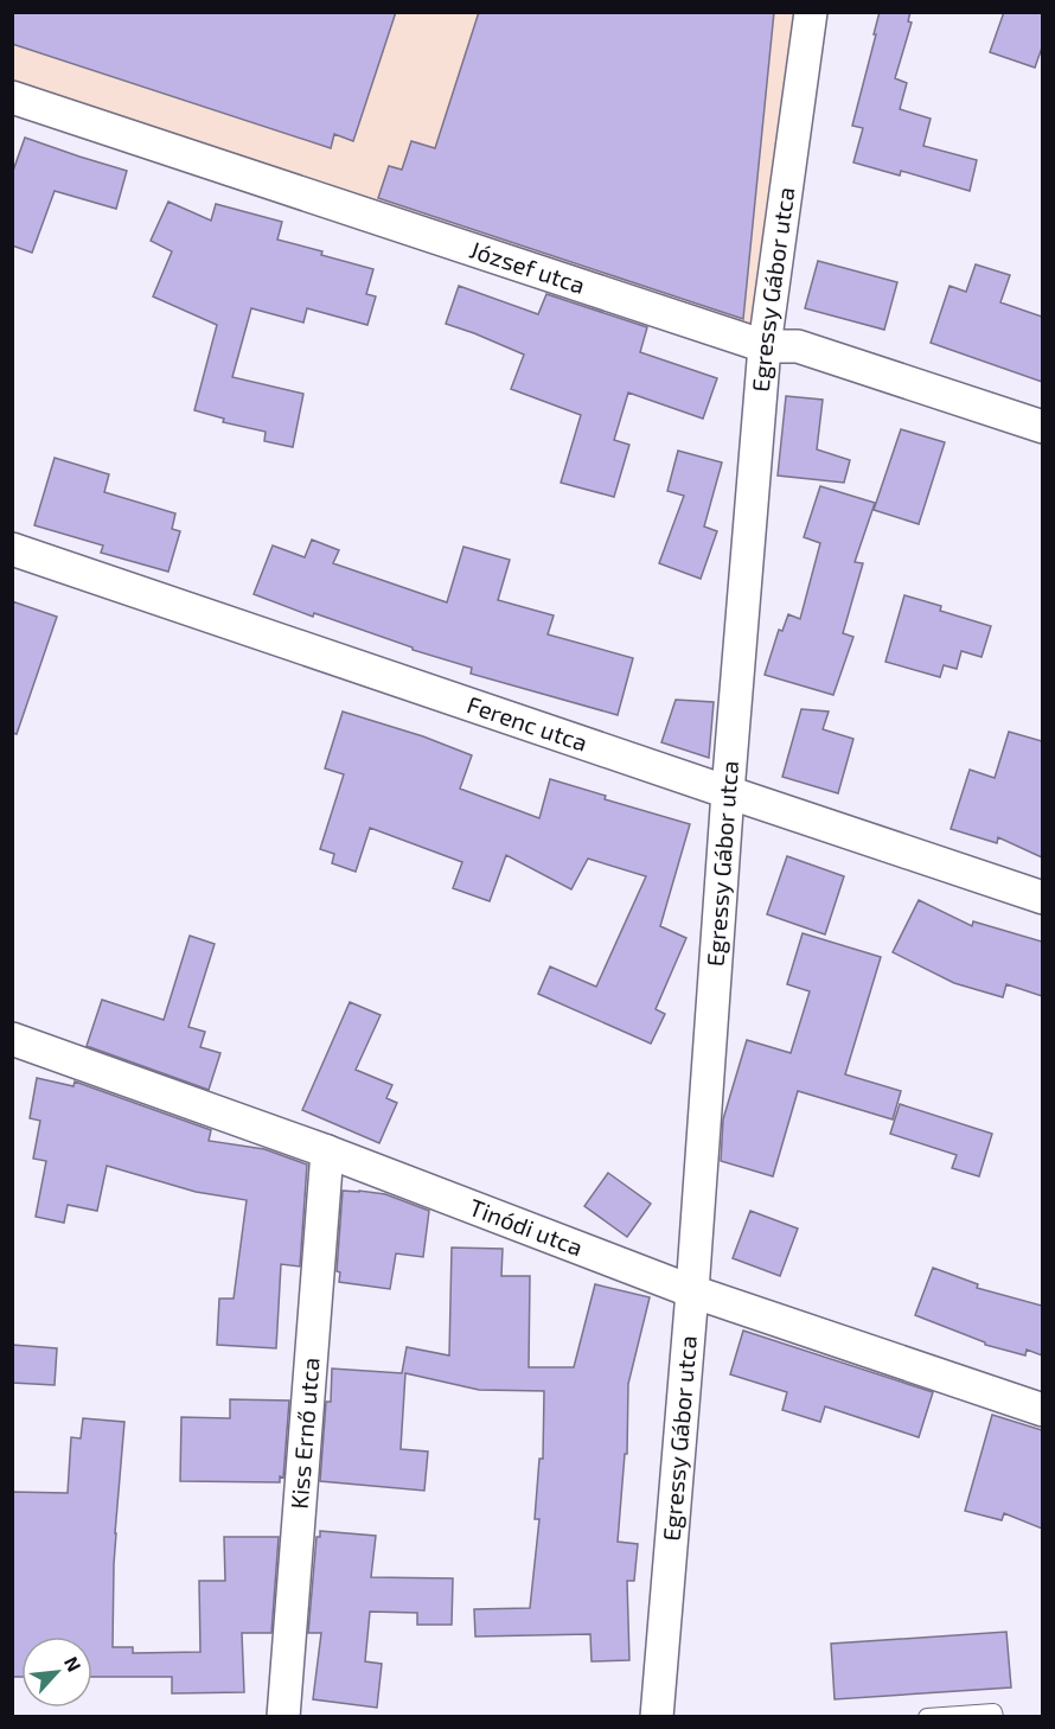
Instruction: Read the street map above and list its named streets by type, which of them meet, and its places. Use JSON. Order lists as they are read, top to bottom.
{
  "streets": {
    "street": [
      "József utca",
      "Egressy Gábor utca",
      "Ferenc utca",
      "Tinódi utca",
      "Kiss Ernő utca"
    ]
  },
  "crossings": [
    ["József utca", "Egressy Gábor utca"],
    ["Egressy Gábor utca", "Ferenc utca"],
    ["Egressy Gábor utca", "Tinódi utca"],
    ["Tinódi utca", "Kiss Ernő utca"]
  ],
  "north": "top right"
}
